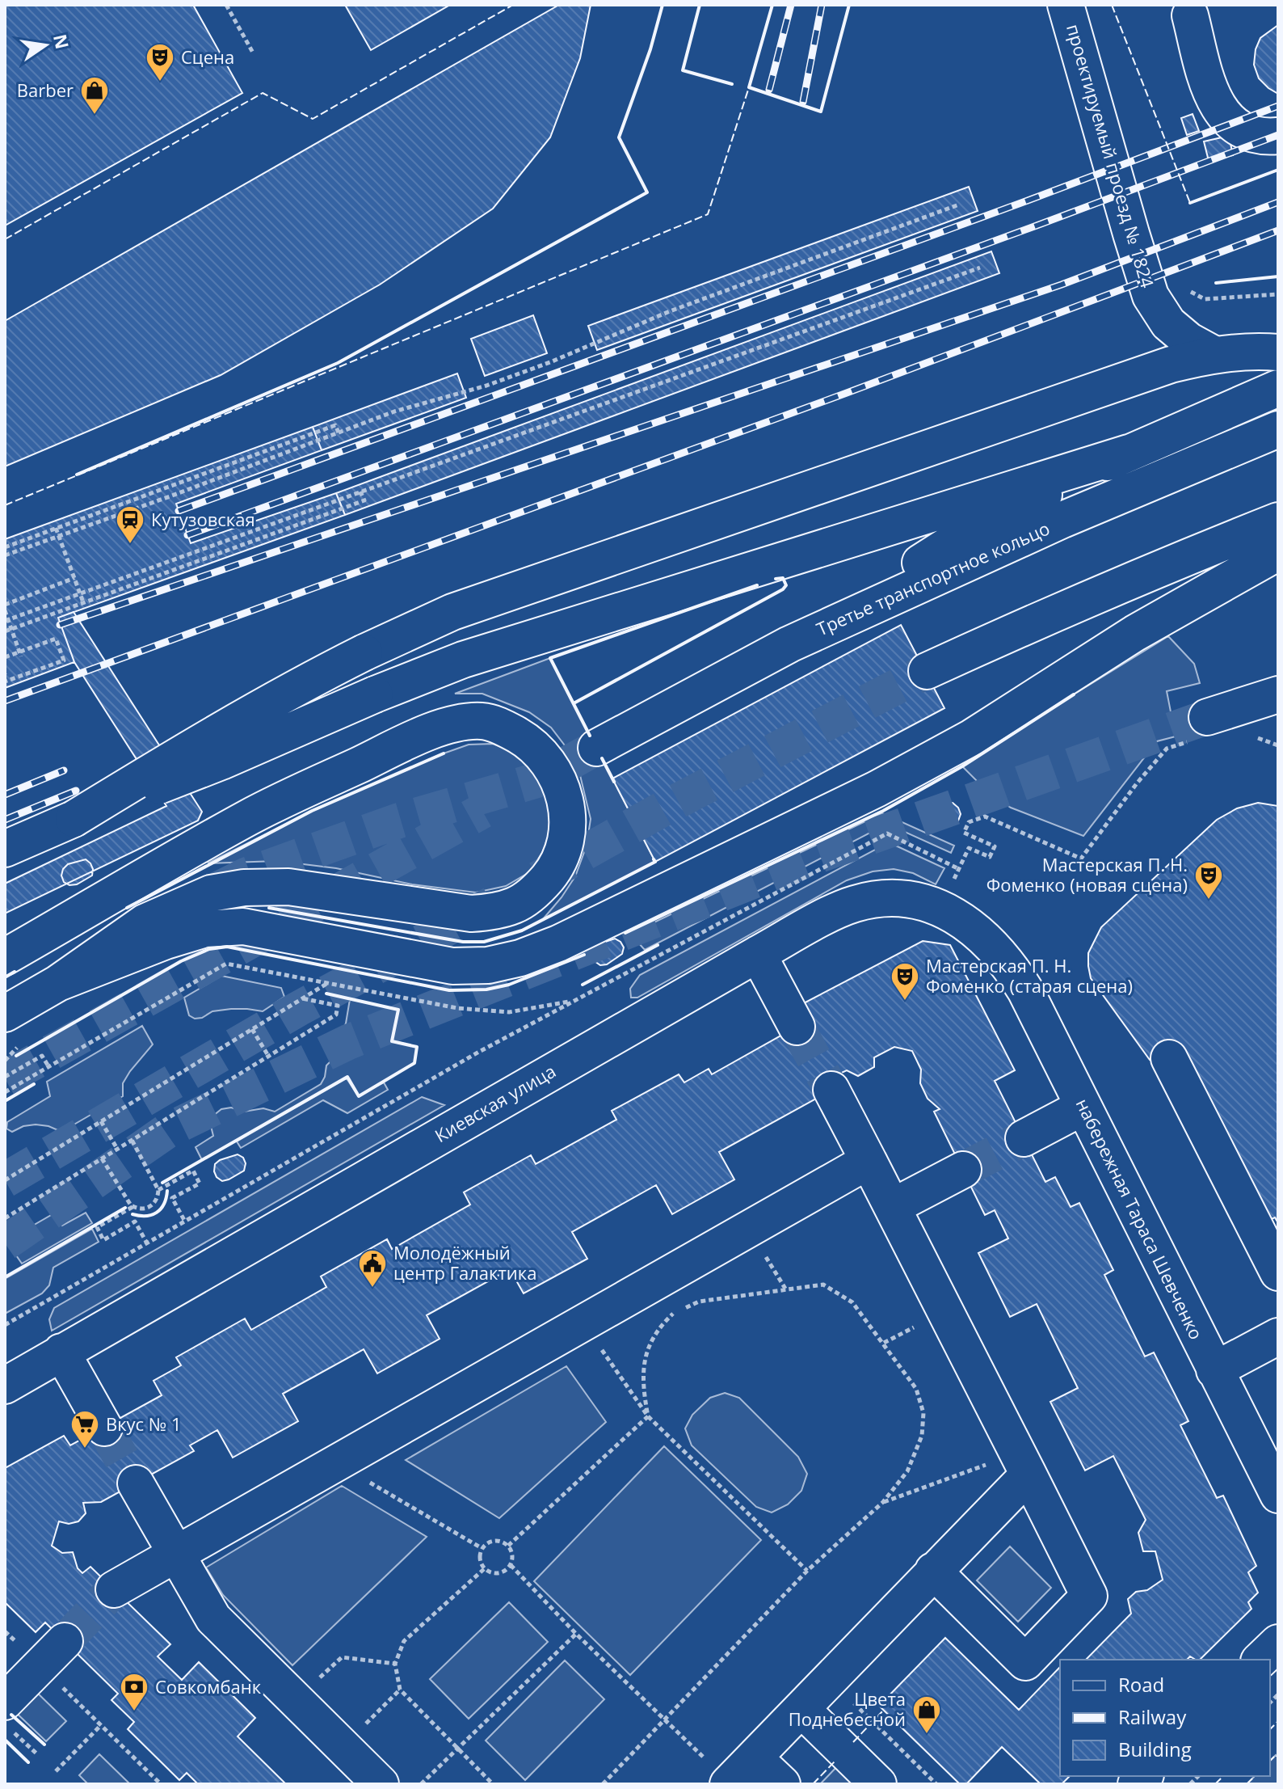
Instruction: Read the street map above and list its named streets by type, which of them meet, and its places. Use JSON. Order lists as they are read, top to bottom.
{
  "streets": {
    "main road": [
      "проектируемый проезд № 1824",
      "Третье транспортное кольцо",
      "Киевская улица",
      "набережная Тараса Шевченко"
    ]
  },
  "crossings": [
    ["Киевская улица", "набережная Тараса Шевченко"]
  ],
  "places": {
    "theatre": ["Сцена", "Мастерская П. Н. Фоменко (новая сцена)", "Мастерская П. Н. Фоменко (старая сцена)"],
    "shop": ["Barber", "Цвета Поднебесной"],
    "station": ["Кутузовская"],
    "public building": ["Молодёжный центр Галактика"],
    "supermarket": ["Вкус № 1"],
    "bank": ["Совкомбанк"]
  },
  "legend": ["Road", "Railway", "Building"],
  "north": "right"
}
